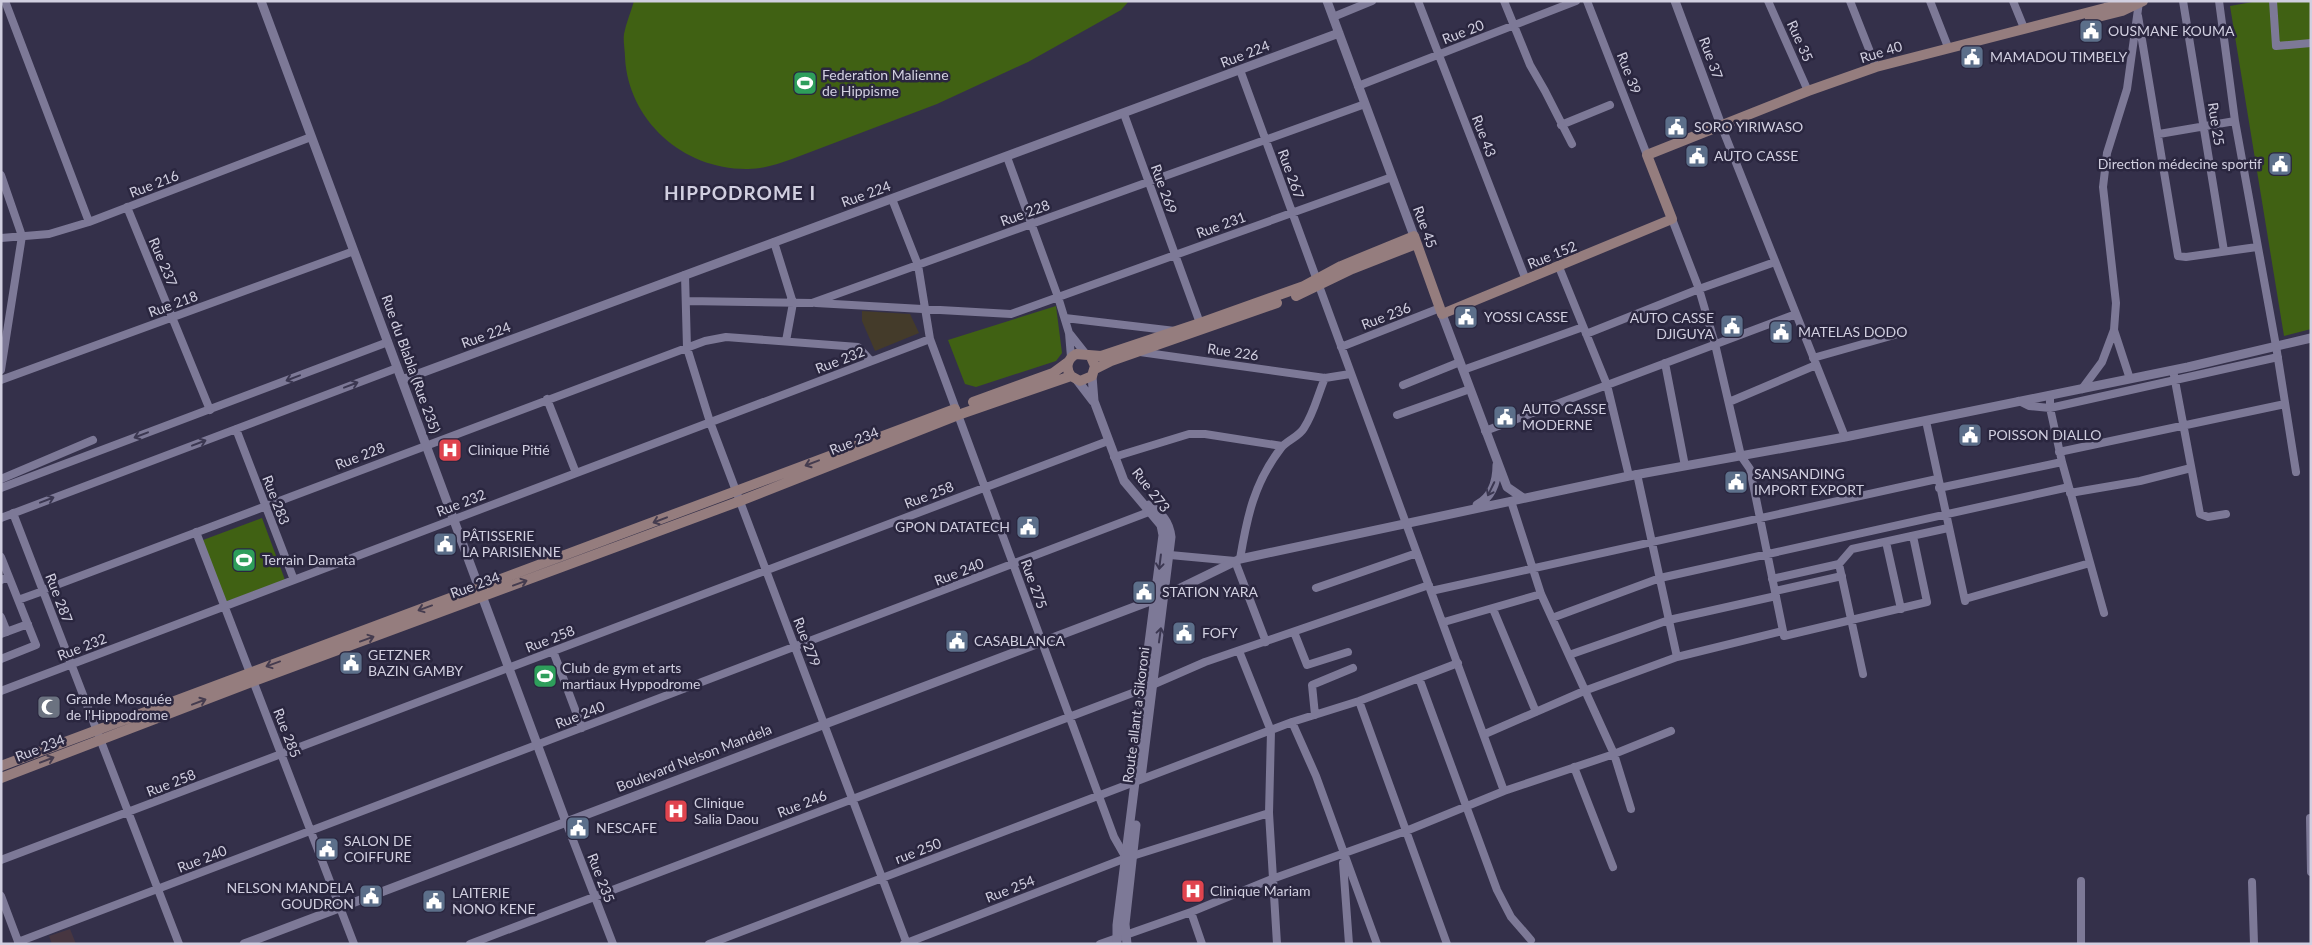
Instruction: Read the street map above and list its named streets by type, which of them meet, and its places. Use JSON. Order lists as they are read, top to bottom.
{
  "streets": {
    "main road": [
      "Rue 40",
      "Rue 45",
      "Rue 152",
      "Rue 234"
    ],
    "street": [
      "Rue 20",
      "Rue 35",
      "Rue 224",
      "Rue 37",
      "Rue 39",
      "Rue 25",
      "Rue 43",
      "Rue 267",
      "Rue 216",
      "Rue 269",
      "Rue 228",
      "Rue 231",
      "Rue 237",
      "Rue 218",
      "Rue 236",
      "Rue 226",
      "Rue 232",
      "Rue du Blabla (Rue 235)",
      "Rue 273",
      "Rue 258",
      "Rue 283",
      "Rue 240",
      "Rue 275",
      "Rue 287",
      "Rue 279",
      "Route allant a Sikoroni",
      "Rue 285",
      "Boulevard Nelson Mandela",
      "Rue 246",
      "rue 250",
      "Rue 235",
      "Rue 254"
    ]
  },
  "crossings": [
    ["Rue 20", "Rue 43"],
    ["Rue 20", "Rue 45"],
    ["Rue 35", "Rue 40"],
    ["Rue 40", "Rue 37"],
    ["Rue 40", "Rue 39"],
    ["Rue 224", "Rue 267"],
    ["Rue 224", "Rue 269"],
    ["Rue 224", "Rue 45"],
    ["Rue 224", "Rue du Blabla (Rue 235)"],
    ["Rue 224", "Rue 279"],
    ["Rue 43", "Rue 152"],
    ["Rue 267", "Rue 228"],
    ["Rue 267", "Rue 231"],
    ["Rue 267", "Rue 236"],
    ["Rue 267", "Rue 226"],
    ["Rue 267", "Boulevard Nelson Mandela"],
    ["Rue 267", "Rue 246"],
    ["Rue 267", "rue 250"],
    ["Rue 216", "Rue 237"],
    ["Rue 216", "Rue du Blabla (Rue 235)"],
    ["Rue 269", "Rue 228"],
    ["Rue 269", "Rue 231"],
    ["Rue 228", "Rue 231"],
    ["Rue 228", "Rue 45"],
    ["Rue 228", "Rue 232"],
    ["Rue 228", "Rue du Blabla (Rue 235)"],
    ["Rue 228", "Rue 283"],
    ["Rue 228", "Rue 287"],
    ["Rue 228", "Rue 279"],
    ["Rue 228", "Rue 285"],
    ["Rue 231", "Rue 45"],
    ["Rue 231", "Rue 275"],
    ["Rue 45", "Rue 152"],
    ["Rue 45", "Rue 236"],
    ["Rue 45", "Boulevard Nelson Mandela"],
    ["Rue 152", "Rue 236"],
    ["Rue 237", "Rue 218"],
    ["Rue 218", "Rue du Blabla (Rue 235)"],
    ["Rue 232", "Rue du Blabla (Rue 235)"],
    ["Rue 232", "Rue 283"],
    ["Rue 232", "Rue 275"],
    ["Rue 232", "Rue 287"],
    ["Rue 232", "Rue 279"],
    ["Rue 232", "Rue 285"],
    ["Rue du Blabla (Rue 235)", "Rue 234"],
    ["Rue du Blabla (Rue 235)", "Rue 258"],
    ["Rue du Blabla (Rue 235)", "Rue 240"],
    ["Rue du Blabla (Rue 235)", "Boulevard Nelson Mandela"],
    ["Rue du Blabla (Rue 235)", "Rue 235"],
    ["Rue 234", "Rue 273"],
    ["Rue 234", "Rue 275"],
    ["Rue 234", "Rue 287"],
    ["Rue 234", "Rue 279"],
    ["Rue 234", "Rue 285"],
    ["Rue 273", "Rue 258"],
    ["Rue 273", "Rue 240"],
    ["Rue 273", "Route allant a Sikoroni"],
    ["Rue 273", "Boulevard Nelson Mandela"],
    ["Rue 273", "Rue 246"],
    ["Rue 273", "rue 250"],
    ["Rue 258", "Rue 275"],
    ["Rue 258", "Rue 287"],
    ["Rue 258", "Rue 279"],
    ["Rue 258", "Rue 285"],
    ["Rue 240", "Rue 275"],
    ["Rue 240", "Rue 287"],
    ["Rue 240", "Rue 279"],
    ["Rue 240", "Route allant a Sikoroni"],
    ["Rue 240", "Rue 285"],
    ["Rue 275", "Boulevard Nelson Mandela"],
    ["Rue 275", "Rue 246"],
    ["Rue 275", "rue 250"],
    ["Rue 275", "Rue 254"],
    ["Rue 279", "Boulevard Nelson Mandela"],
    ["Rue 279", "Rue 246"],
    ["Rue 279", "rue 250"],
    ["Rue 279", "Rue 254"],
    ["Route allant a Sikoroni", "Boulevard Nelson Mandela"],
    ["Route allant a Sikoroni", "Rue 246"],
    ["Route allant a Sikoroni", "rue 250"],
    ["Rue 285", "Boulevard Nelson Mandela"],
    ["Boulevard Nelson Mandela", "Rue 235"],
    ["Rue 246", "Rue 235"]
  ],
  "districts": ["HIPPODROME I"],
  "places": {
    "public building": [
      "OUSMANE KOUMA",
      "MAMADOU TIMBELY",
      "SORO YIRIWASO",
      "AUTO CASSE",
      "Direction médecine sportif",
      "YOSSI CASSE",
      "AUTO CASSE DJIGUYA",
      "MATELAS DODO",
      "AUTO CASSE MODERNE",
      "POISSON DIALLO",
      "SANSANDING IMPORT EXPORT",
      "GPON DATATECH",
      "PÂTISSERIE LA PARISIENNE",
      "STATION YARA",
      "FOFY",
      "CASABLANCA",
      "GETZNER BAZIN GAMBY",
      "NESCAFE",
      "SALON DE COIFFURE",
      "NELSON MANDELA GOUDRON",
      "LAITERIE NONO KENE"
    ],
    "sports": ["Federation Malienne de Hippisme", "Terrain Damata", "Club de gym et arts martiaux Hyppodrome"],
    "hospital": ["Clinique Pitié", "Clinique Salia Daou", "Clinique Mariam"],
    "mosque": ["Grande Mosquée de l'Hippodrome"]
  }
}
